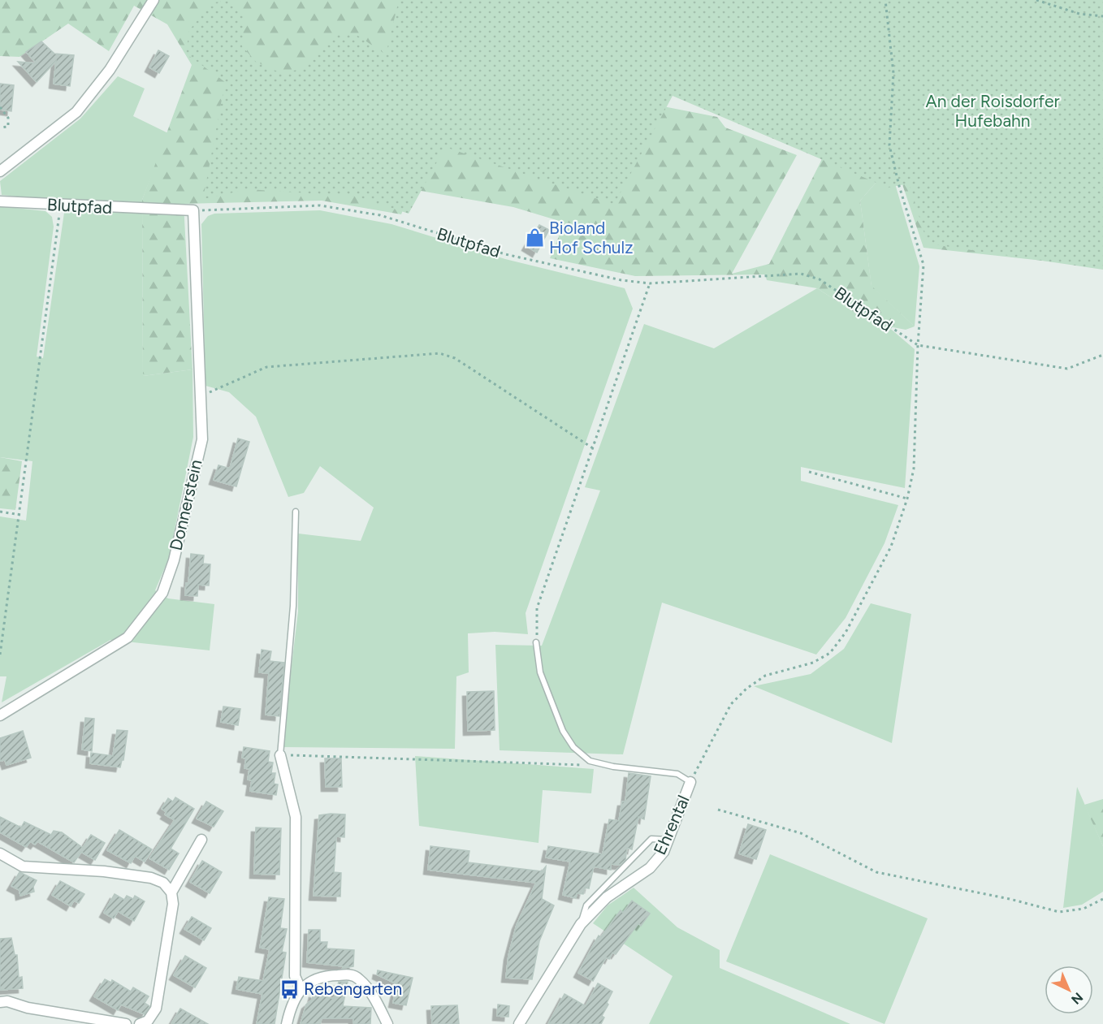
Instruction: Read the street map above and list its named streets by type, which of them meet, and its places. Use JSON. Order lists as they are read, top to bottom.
{
  "streets": {
    "street": ["Blutpfad", "Donnerstein", "Ehrental"]
  },
  "crossings": [
    ["Blutpfad", "Donnerstein"]
  ],
  "parks": ["An der Roisdorfer Hufebahn"],
  "places": {
    "shop": ["Bioland Hof Schulz"],
    "bus stop": ["Rebengarten"]
  },
  "north": "bottom right"
}
